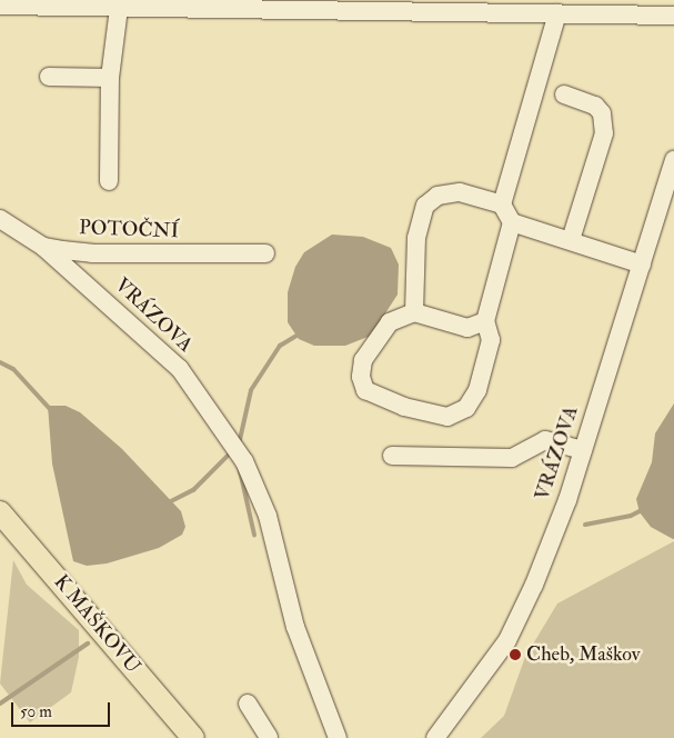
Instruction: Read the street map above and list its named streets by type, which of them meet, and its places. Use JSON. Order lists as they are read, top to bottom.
{
  "streets": {
    "main road": ["K MAŠKOVU"],
    "street": ["POTOČNÍ", "VRÁZOVA"]
  },
  "crossings": [
    ["POTOČNÍ", "VRÁZOVA"]
  ],
  "places": ["Cheb, Maškov"],
  "scale_bar": "50 m"
}
